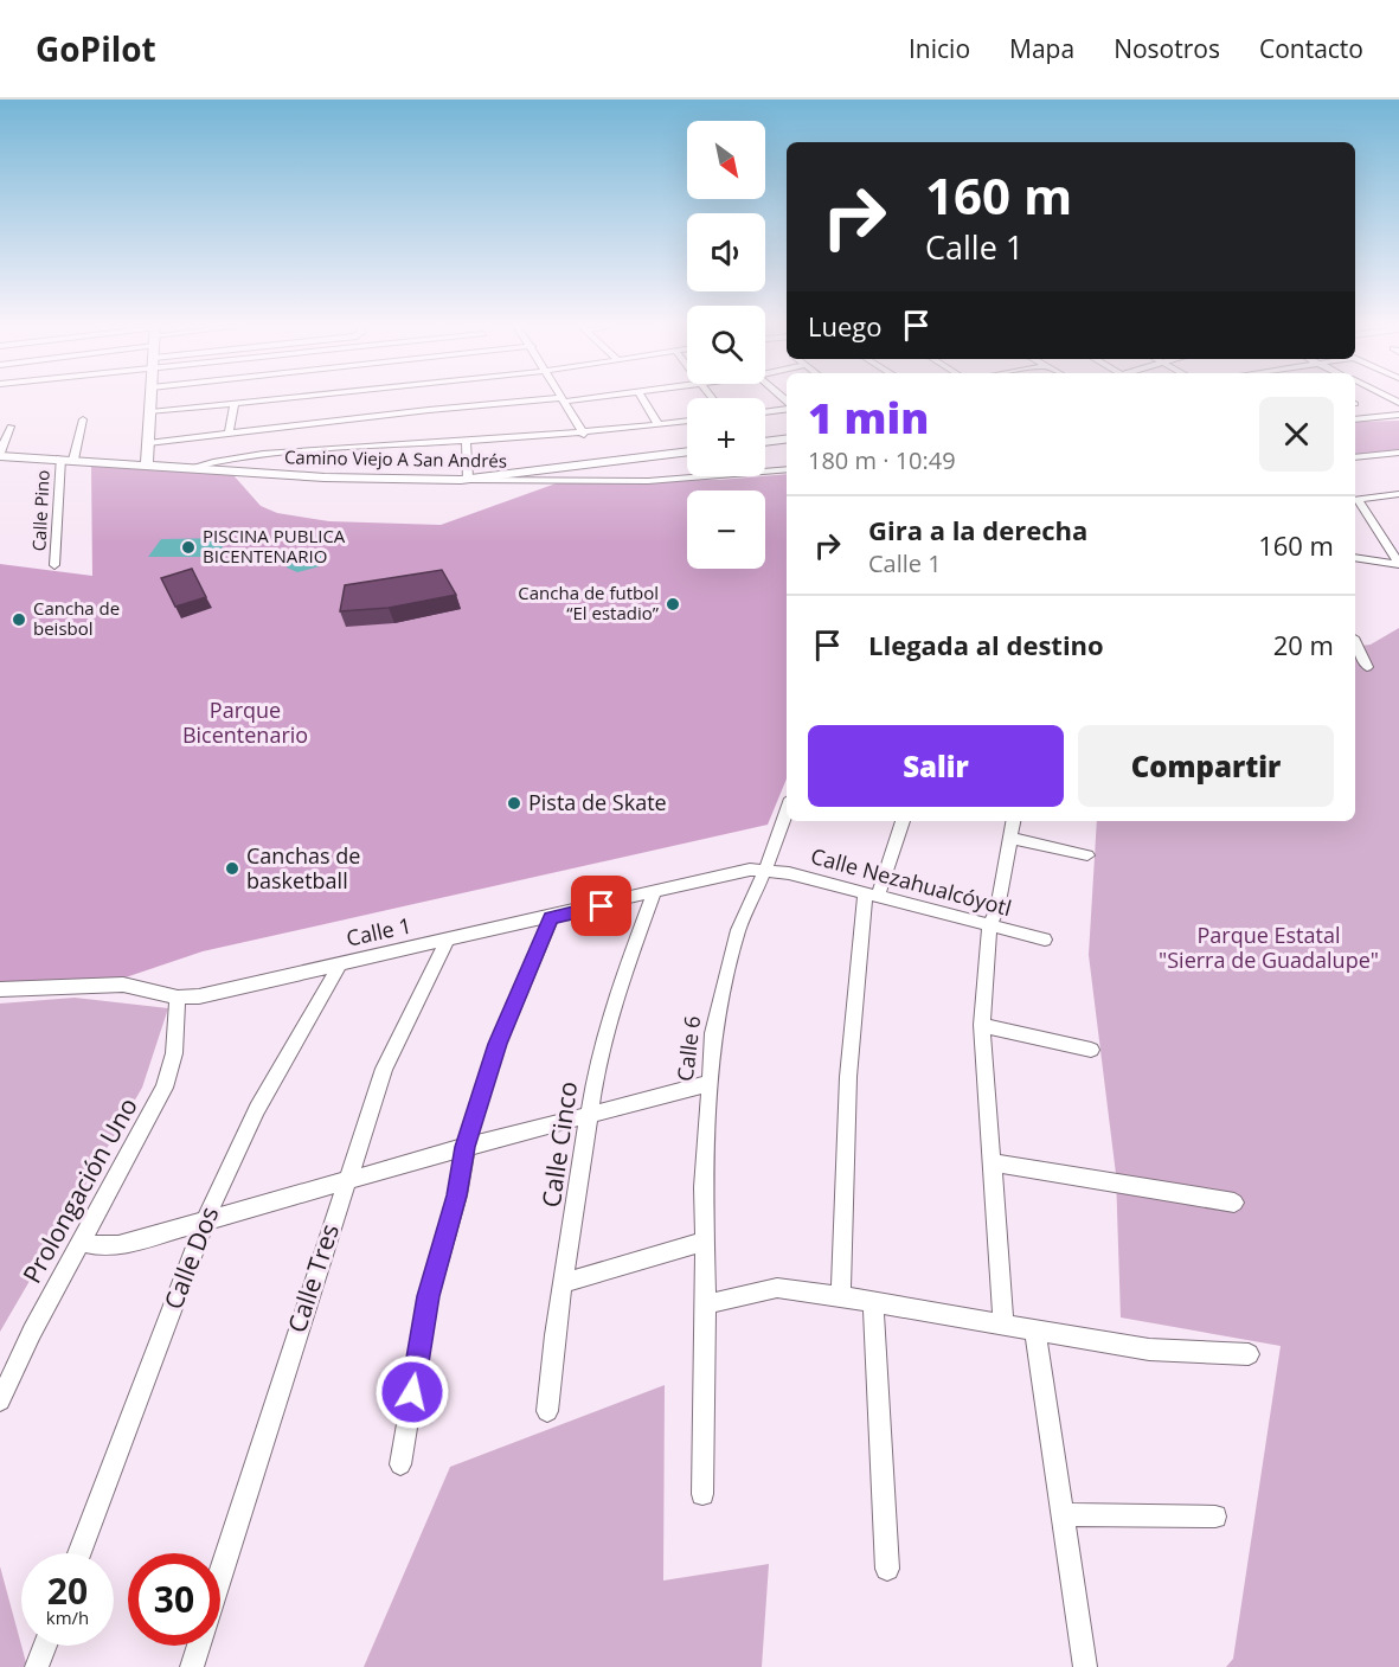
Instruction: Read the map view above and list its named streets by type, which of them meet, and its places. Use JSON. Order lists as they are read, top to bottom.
{
  "streets": {
    "street": [
      "Camino Viejo A San Andrés",
      "Calle Pino",
      "Calle Nezahualcóyotl",
      "Calle 1",
      "Calle 6",
      "Calle Cinco",
      "Prolongación Uno",
      "Calle Dos",
      "Calle Tres"
    ]
  },
  "crossings": [
    ["Camino Viejo A San Andrés", "Calle Pino"],
    ["Calle Nezahualcóyotl", "Calle 1"],
    ["Calle Nezahualcóyotl", "Calle 6"],
    ["Calle 1", "Calle 6"],
    ["Calle 1", "Calle Cinco"],
    ["Calle 1", "Prolongación Uno"],
    ["Calle 1", "Calle Dos"],
    ["Calle 1", "Calle Tres"]
  ],
  "parks": ["Parque Bicentenario", "Parque Estatal \"Sierra de Guadalupe\""],
  "places": [
    "PISCINA PUBLICA BICENTENARIO",
    "Cancha de futbol “El estadio”",
    "Cancha de beisbol",
    "Pista de Skate",
    "Canchas de basketball"
  ],
  "north": "bottom right",
  "page": {
    "header": "GoPilot",
    "nav": [
      "Inicio",
      "Mapa",
      "Nosotros",
      "Contacto"
    ],
    "map_buttons": ["+", "−"],
    "turn": ["160 m", "Calle 1"],
    "then": "Luego",
    "heading": ["1 min", "180 m · 10:49"],
    "list": [
      {
        "name": "Gira a la derecha",
        "note": "Calle 1",
        "value": "160 m"
      },
      {
        "name": "Llegada al destino",
        "value": "20 m"
      }
    ],
    "buttons": ["Salir", "Compartir"],
    "speed": "20 km/h",
    "limit": "30"
  }
}
